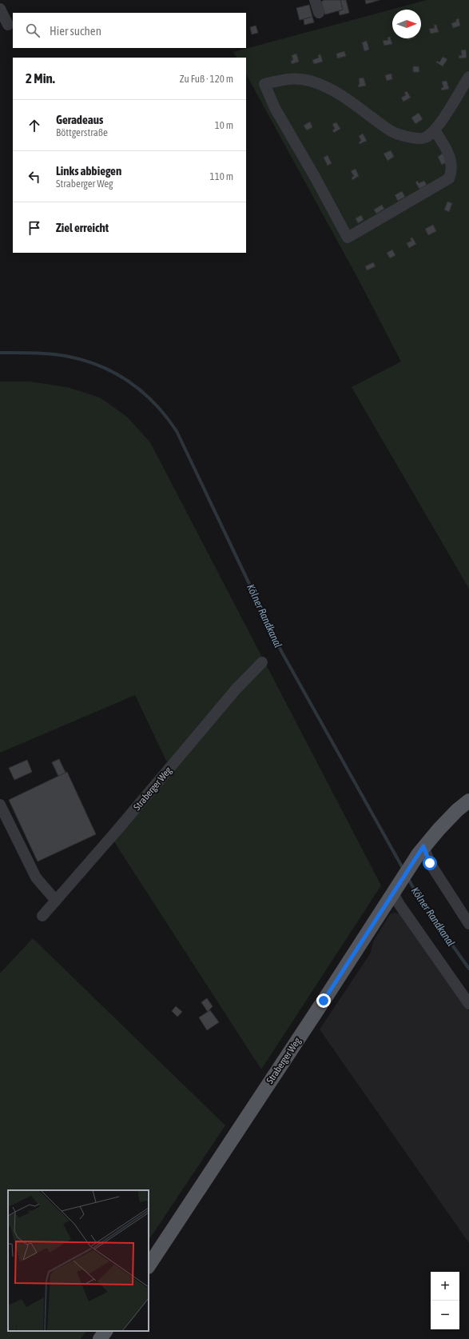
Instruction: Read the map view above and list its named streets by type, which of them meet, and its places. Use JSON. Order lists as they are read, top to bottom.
{
  "streets": {
    "main road": ["Straberger Weg"]
  },
  "water": ["Kölner Randkanal"],
  "north": "right",
  "page": {
    "search": "Hier suchen",
    "heading": ["2 Min.", "Zu Fuß · 120 m"],
    "list": [
      ["Geradeaus", "Böttgerstraße", "10 m"],
      ["Links abbiegen", "Straberger Weg", "110 m"],
      "Ziel erreicht"
    ],
    "map_buttons": ["+", "−"]
  }
}
